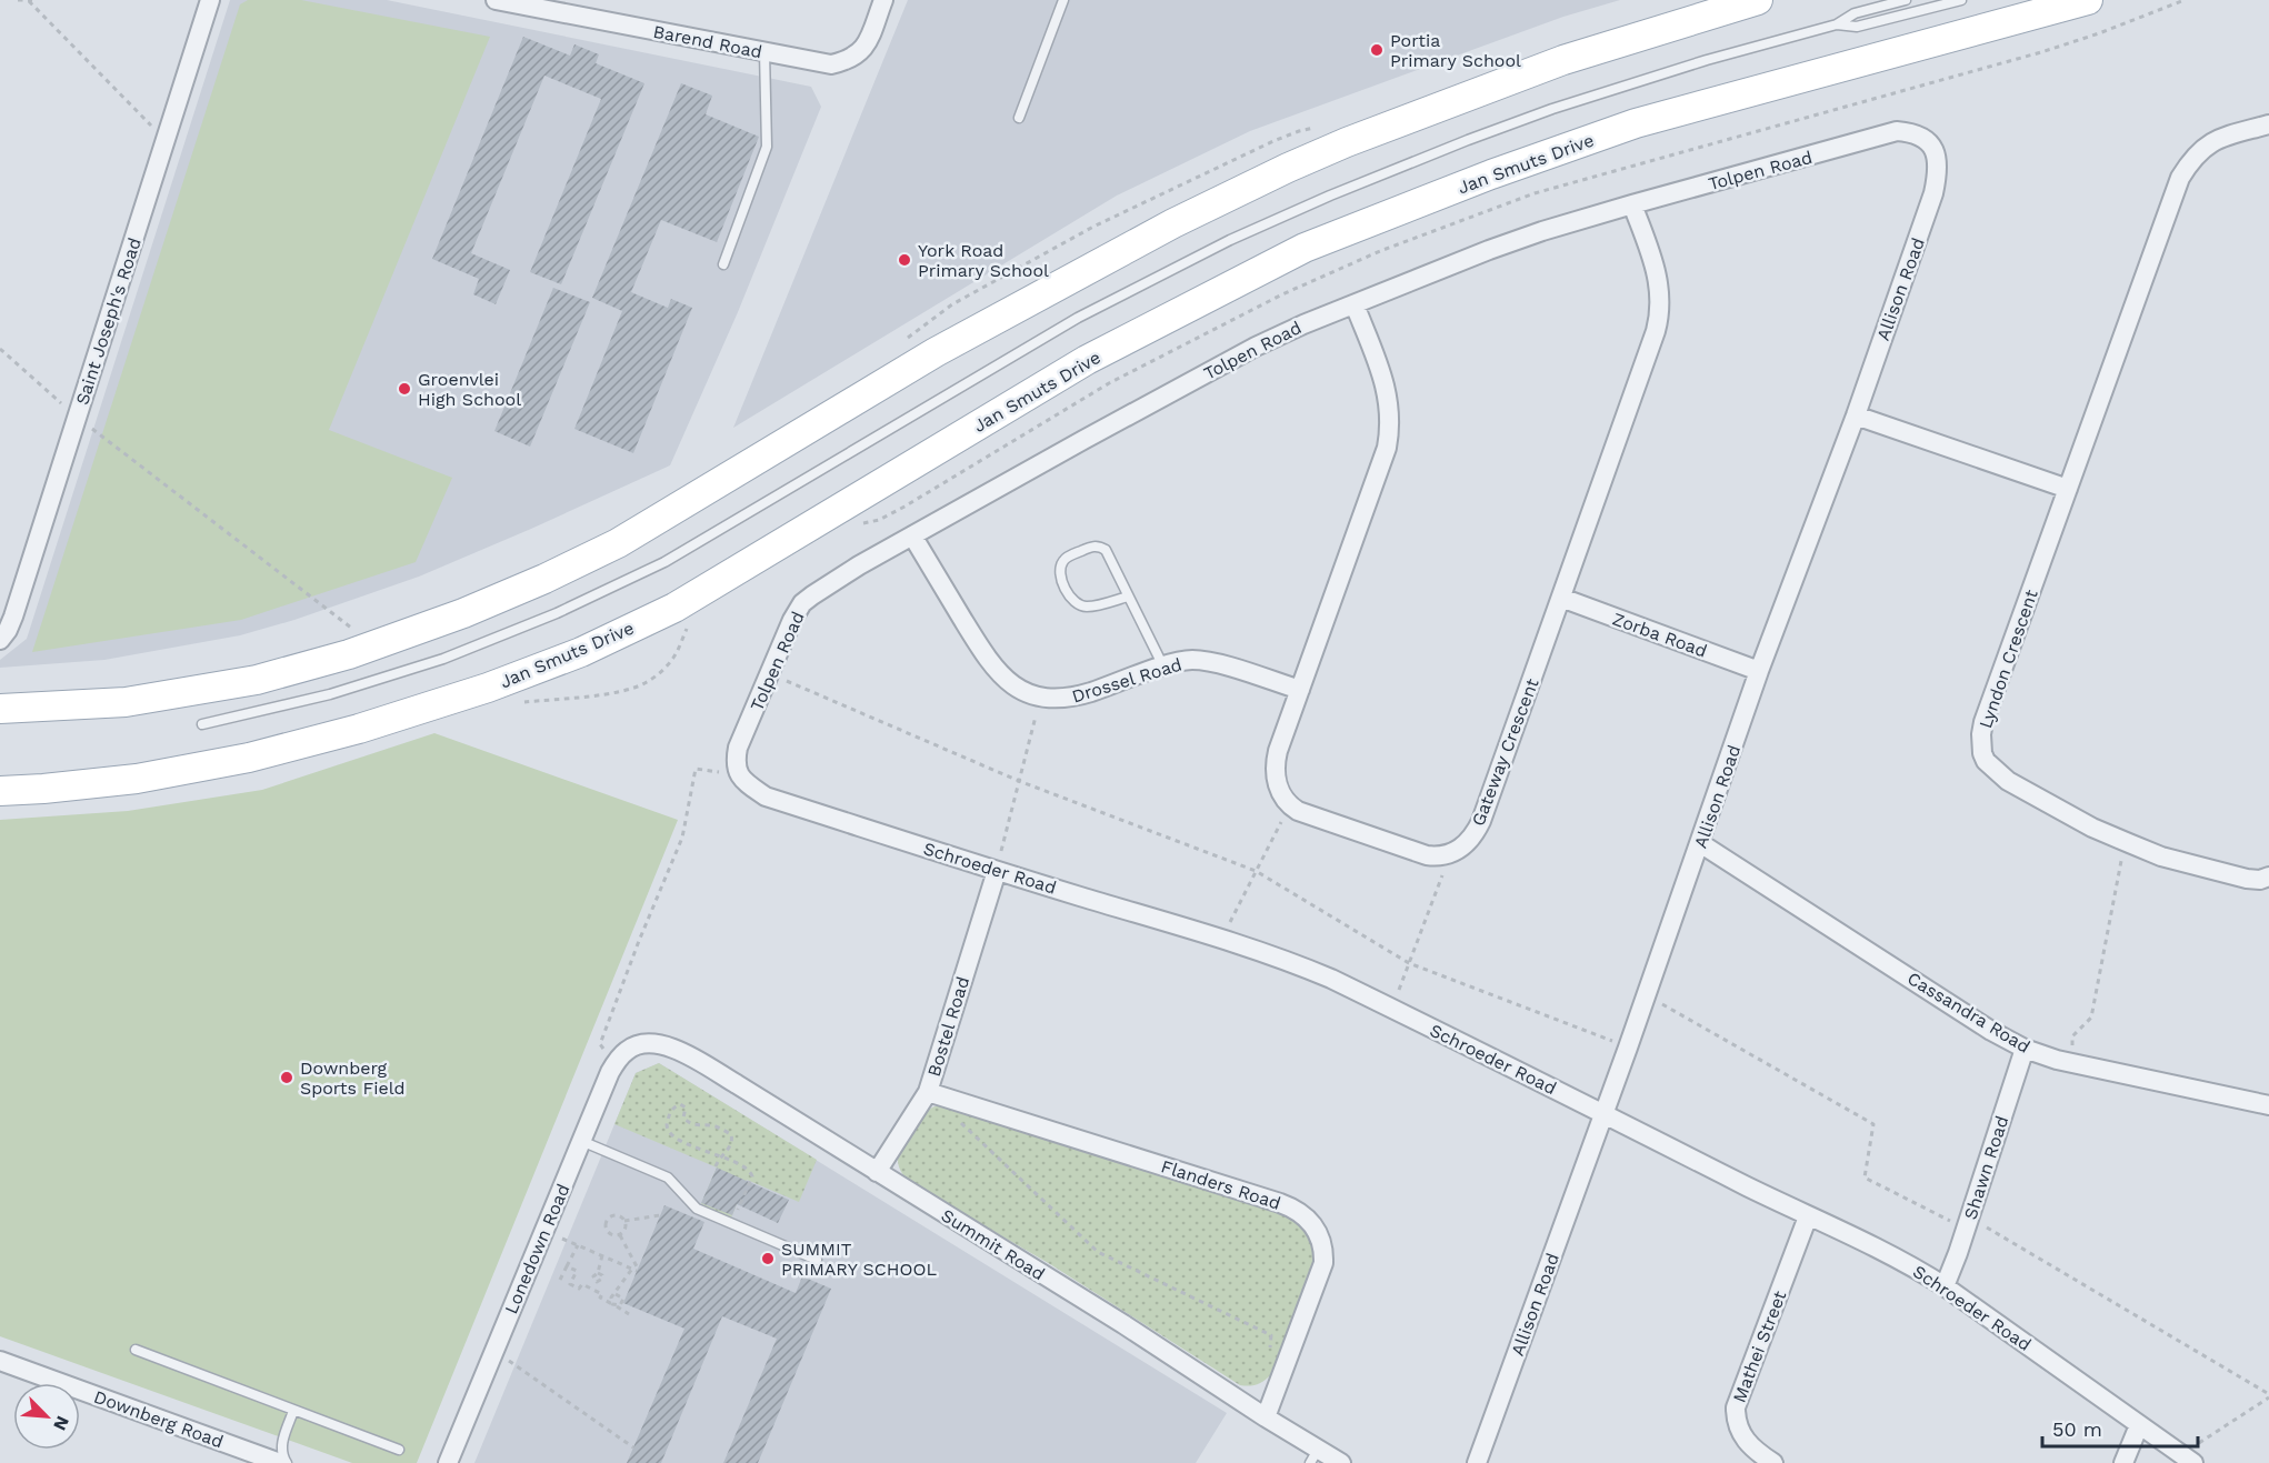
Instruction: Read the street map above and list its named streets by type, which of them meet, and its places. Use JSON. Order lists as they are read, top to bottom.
{
  "streets": {
    "main road": ["Jan Smuts Drive"],
    "street": [
      "Barend Road",
      "Tolpen Road",
      "Allison Road",
      "Saint Joseph's Road",
      "Zorba Road",
      "Lyndon Crescent",
      "Drossel Road",
      "Gateway Crescent",
      "Schroeder Road",
      "Cassandra Road",
      "Bostel Road",
      "Shawn Road",
      "Flanders Road",
      "Summit Road",
      "Lonedown Road",
      "Mathei Street",
      "Downberg Road"
    ]
  },
  "crossings": [
    ["Tolpen Road", "Allison Road"],
    ["Tolpen Road", "Drossel Road"],
    ["Tolpen Road", "Gateway Crescent"],
    ["Tolpen Road", "Schroeder Road"],
    ["Allison Road", "Zorba Road"],
    ["Allison Road", "Schroeder Road"],
    ["Allison Road", "Cassandra Road"],
    ["Zorba Road", "Gateway Crescent"],
    ["Schroeder Road", "Bostel Road"],
    ["Schroeder Road", "Shawn Road"],
    ["Schroeder Road", "Mathei Street"],
    ["Cassandra Road", "Shawn Road"],
    ["Bostel Road", "Flanders Road"],
    ["Bostel Road", "Summit Road"],
    ["Flanders Road", "Summit Road"],
    ["Summit Road", "Lonedown Road"]
  ],
  "places": [
    "Portia Primary School",
    "York Road Primary School",
    "Groenvlei High School",
    "Downberg Sports Field",
    "SUMMIT PRIMARY SCHOOL"
  ],
  "scale_bar": "50 m",
  "north": "bottom right"
}
